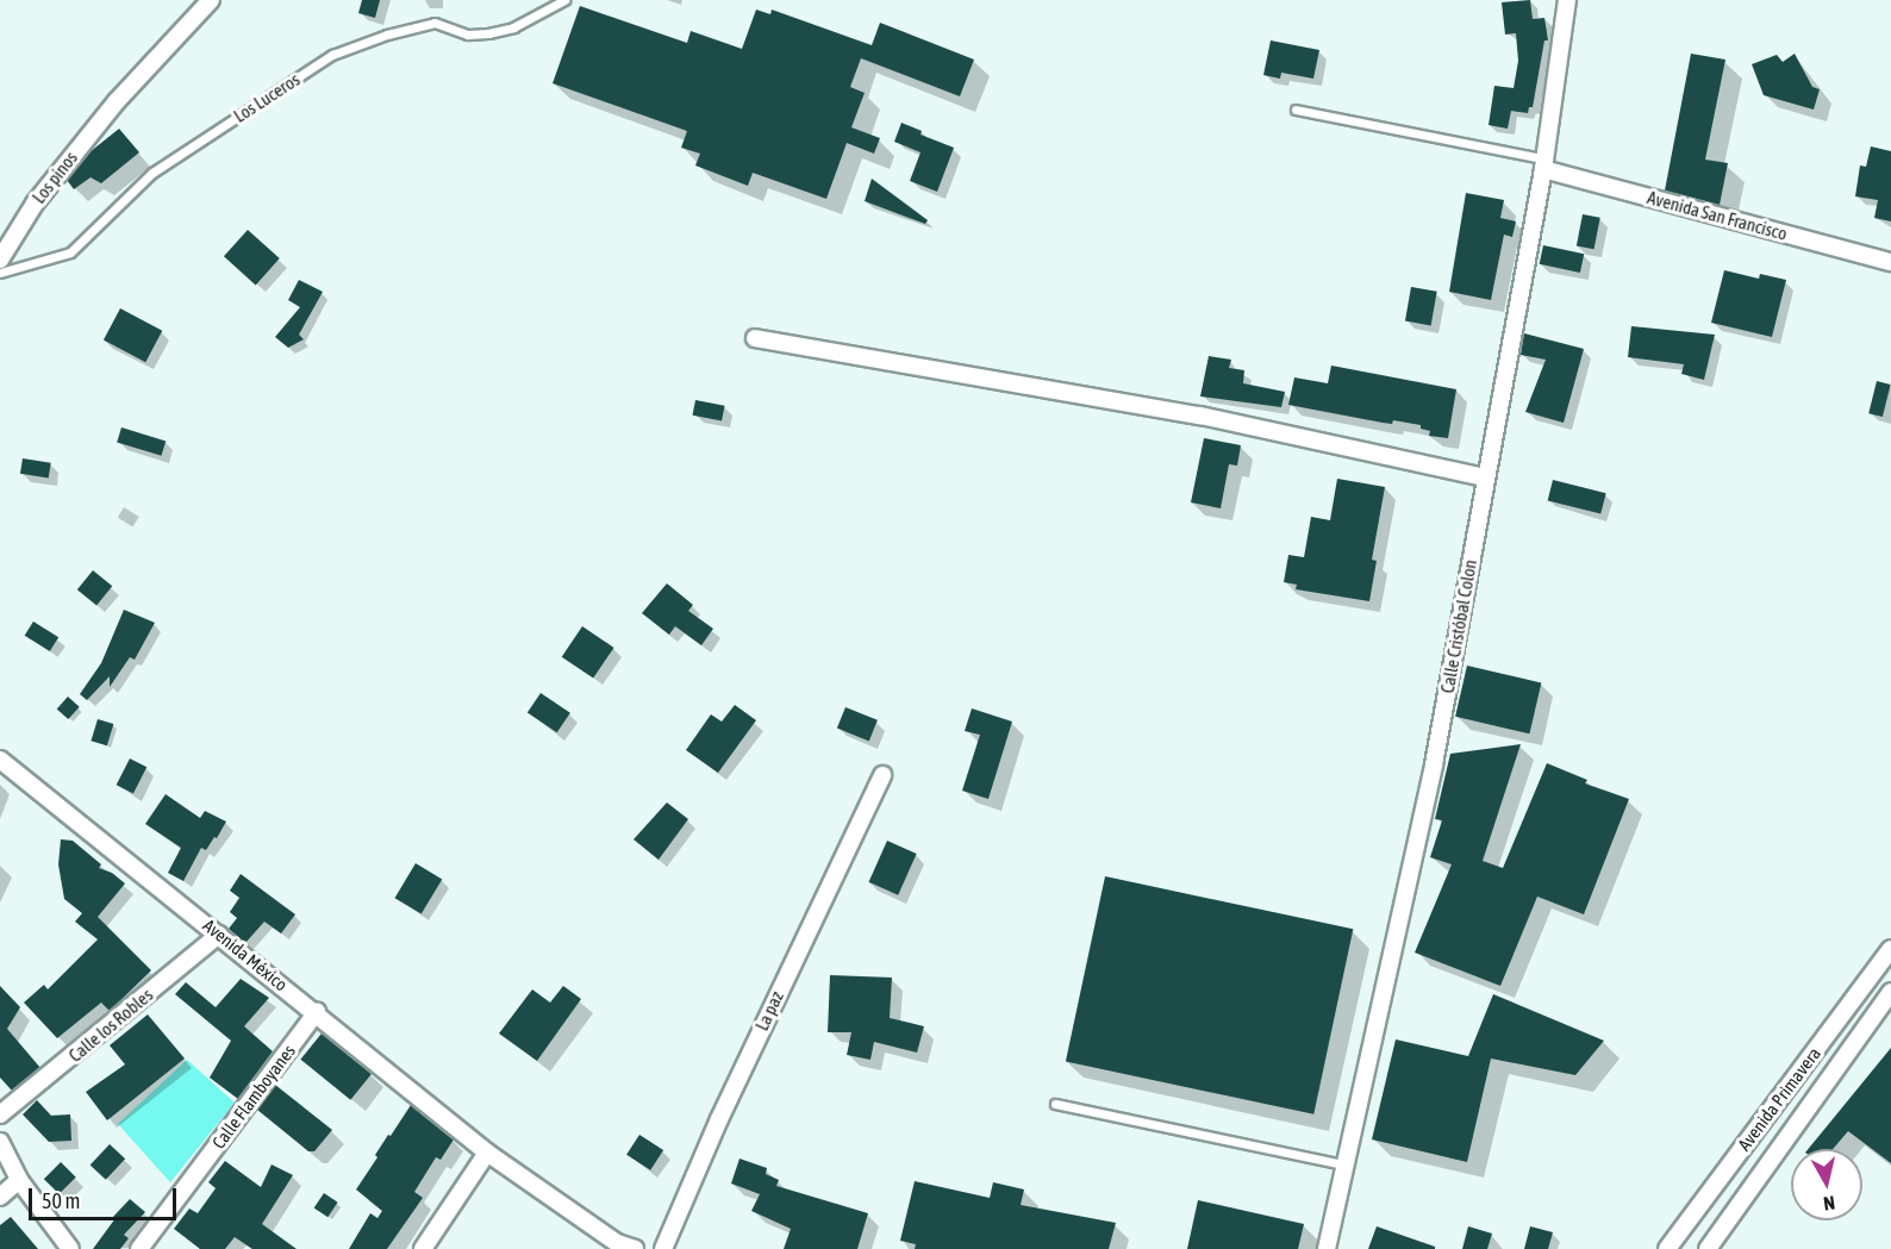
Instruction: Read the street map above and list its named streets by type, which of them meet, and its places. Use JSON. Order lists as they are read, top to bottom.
{
  "streets": {
    "street": [
      "Los pinos",
      "Avenida San Francisco",
      "Calle Cristóbal Colon",
      "Avenida México",
      "La paz",
      "Calle los Robles",
      "Calle Flamboyanes",
      "Avenida Primavera"
    ],
    "lane": ["Los Luceros"]
  },
  "crossings": [
    ["Avenida San Francisco", "Calle Cristóbal Colon"],
    ["Avenida México", "Calle los Robles"],
    ["Avenida México", "Calle Flamboyanes"]
  ],
  "scale_bar": "50 m",
  "north": "bottom"
}
